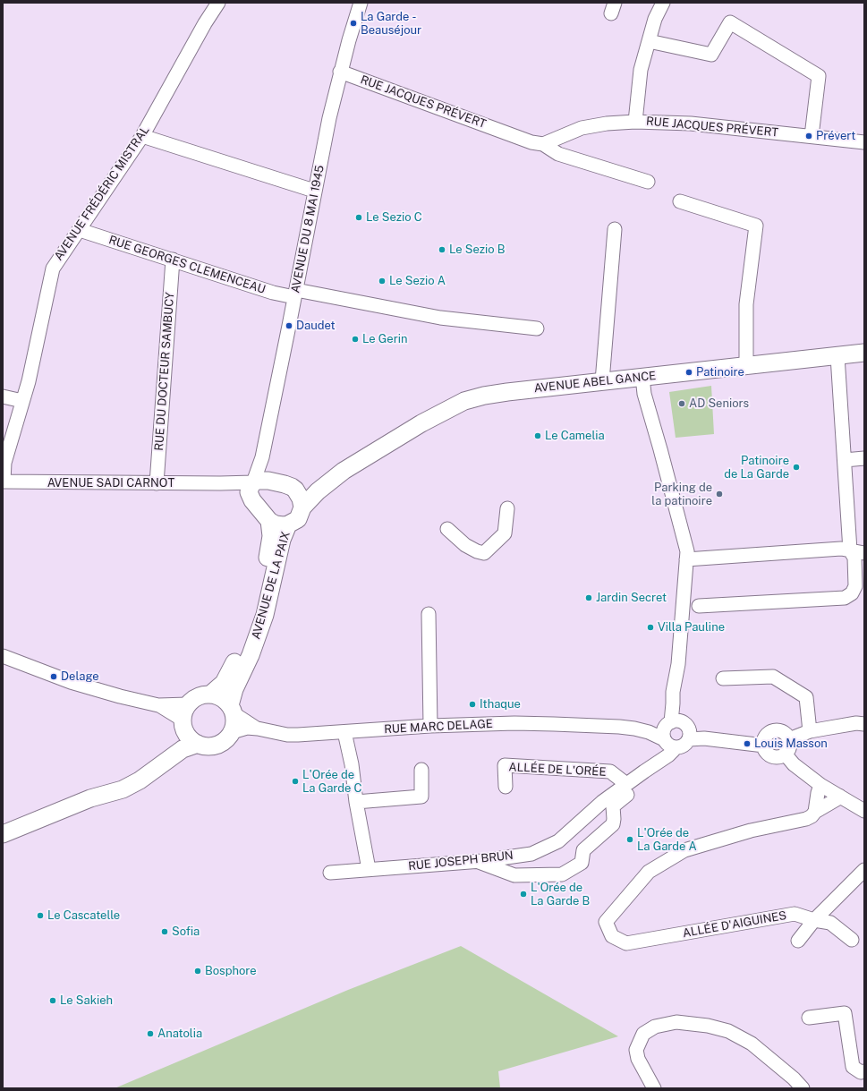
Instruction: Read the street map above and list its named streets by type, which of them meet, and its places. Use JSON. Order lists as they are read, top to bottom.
{
  "streets": {
    "main road": ["AVENUE ABEL GANCE", "AVENUE DE LA PAIX"],
    "street": [
      "RUE JACQUES PRÉVERT",
      "AVENUE FRÉDÉRIC MISTRAL",
      "AVENUE DU 8 MAI 1945",
      "RUE GEORGES CLEMENCEAU",
      "RUE DU DOCTEUR SAMBUCY",
      "AVENUE SADI CARNOT",
      "RUE MARC DELAGE",
      "ALLÉE DE L'ORÉE",
      "RUE JOSEPH BRUN",
      "ALLÉE D'AIGUINES"
    ]
  },
  "crossings": [
    ["RUE JACQUES PRÉVERT", "AVENUE DU 8 MAI 1945"],
    ["AVENUE FRÉDÉRIC MISTRAL", "RUE GEORGES CLEMENCEAU"],
    ["AVENUE FRÉDÉRIC MISTRAL", "AVENUE SADI CARNOT"],
    ["AVENUE DU 8 MAI 1945", "RUE GEORGES CLEMENCEAU"],
    ["AVENUE DU 8 MAI 1945", "AVENUE ABEL GANCE"],
    ["AVENUE DU 8 MAI 1945", "AVENUE SADI CARNOT"],
    ["AVENUE DU 8 MAI 1945", "AVENUE DE LA PAIX"],
    ["RUE GEORGES CLEMENCEAU", "RUE DU DOCTEUR SAMBUCY"],
    ["RUE DU DOCTEUR SAMBUCY", "AVENUE SADI CARNOT"],
    ["AVENUE ABEL GANCE", "AVENUE SADI CARNOT"],
    ["AVENUE ABEL GANCE", "AVENUE DE LA PAIX"],
    ["AVENUE SADI CARNOT", "AVENUE DE LA PAIX"],
    ["AVENUE DE LA PAIX", "RUE MARC DELAGE"],
    ["RUE MARC DELAGE", "RUE JOSEPH BRUN"],
    ["ALLÉE DE L'ORÉE", "RUE JOSEPH BRUN"]
  ],
  "places": [
    "La Garde - Beauséjour",
    "Prévert",
    "Le Sezio C",
    "Le Sezio B",
    "Le Sezio A",
    "Daudet",
    "Le Gerin",
    "Patinoire",
    "AD Seniors",
    "Le Camelia",
    "Patinoire de La Garde",
    "Parking de la patinoire",
    "Jardin Secret",
    "Villa Pauline",
    "Delage",
    "Ithaque",
    "Louis Masson",
    "L'Orée de La Garde C",
    "L'Orée de La Garde A",
    "L'Orée de La Garde B",
    "Le Cascatelle",
    "Sofia",
    "Bosphore",
    "Le Sakieh",
    "Anatolia"
  ]
}
